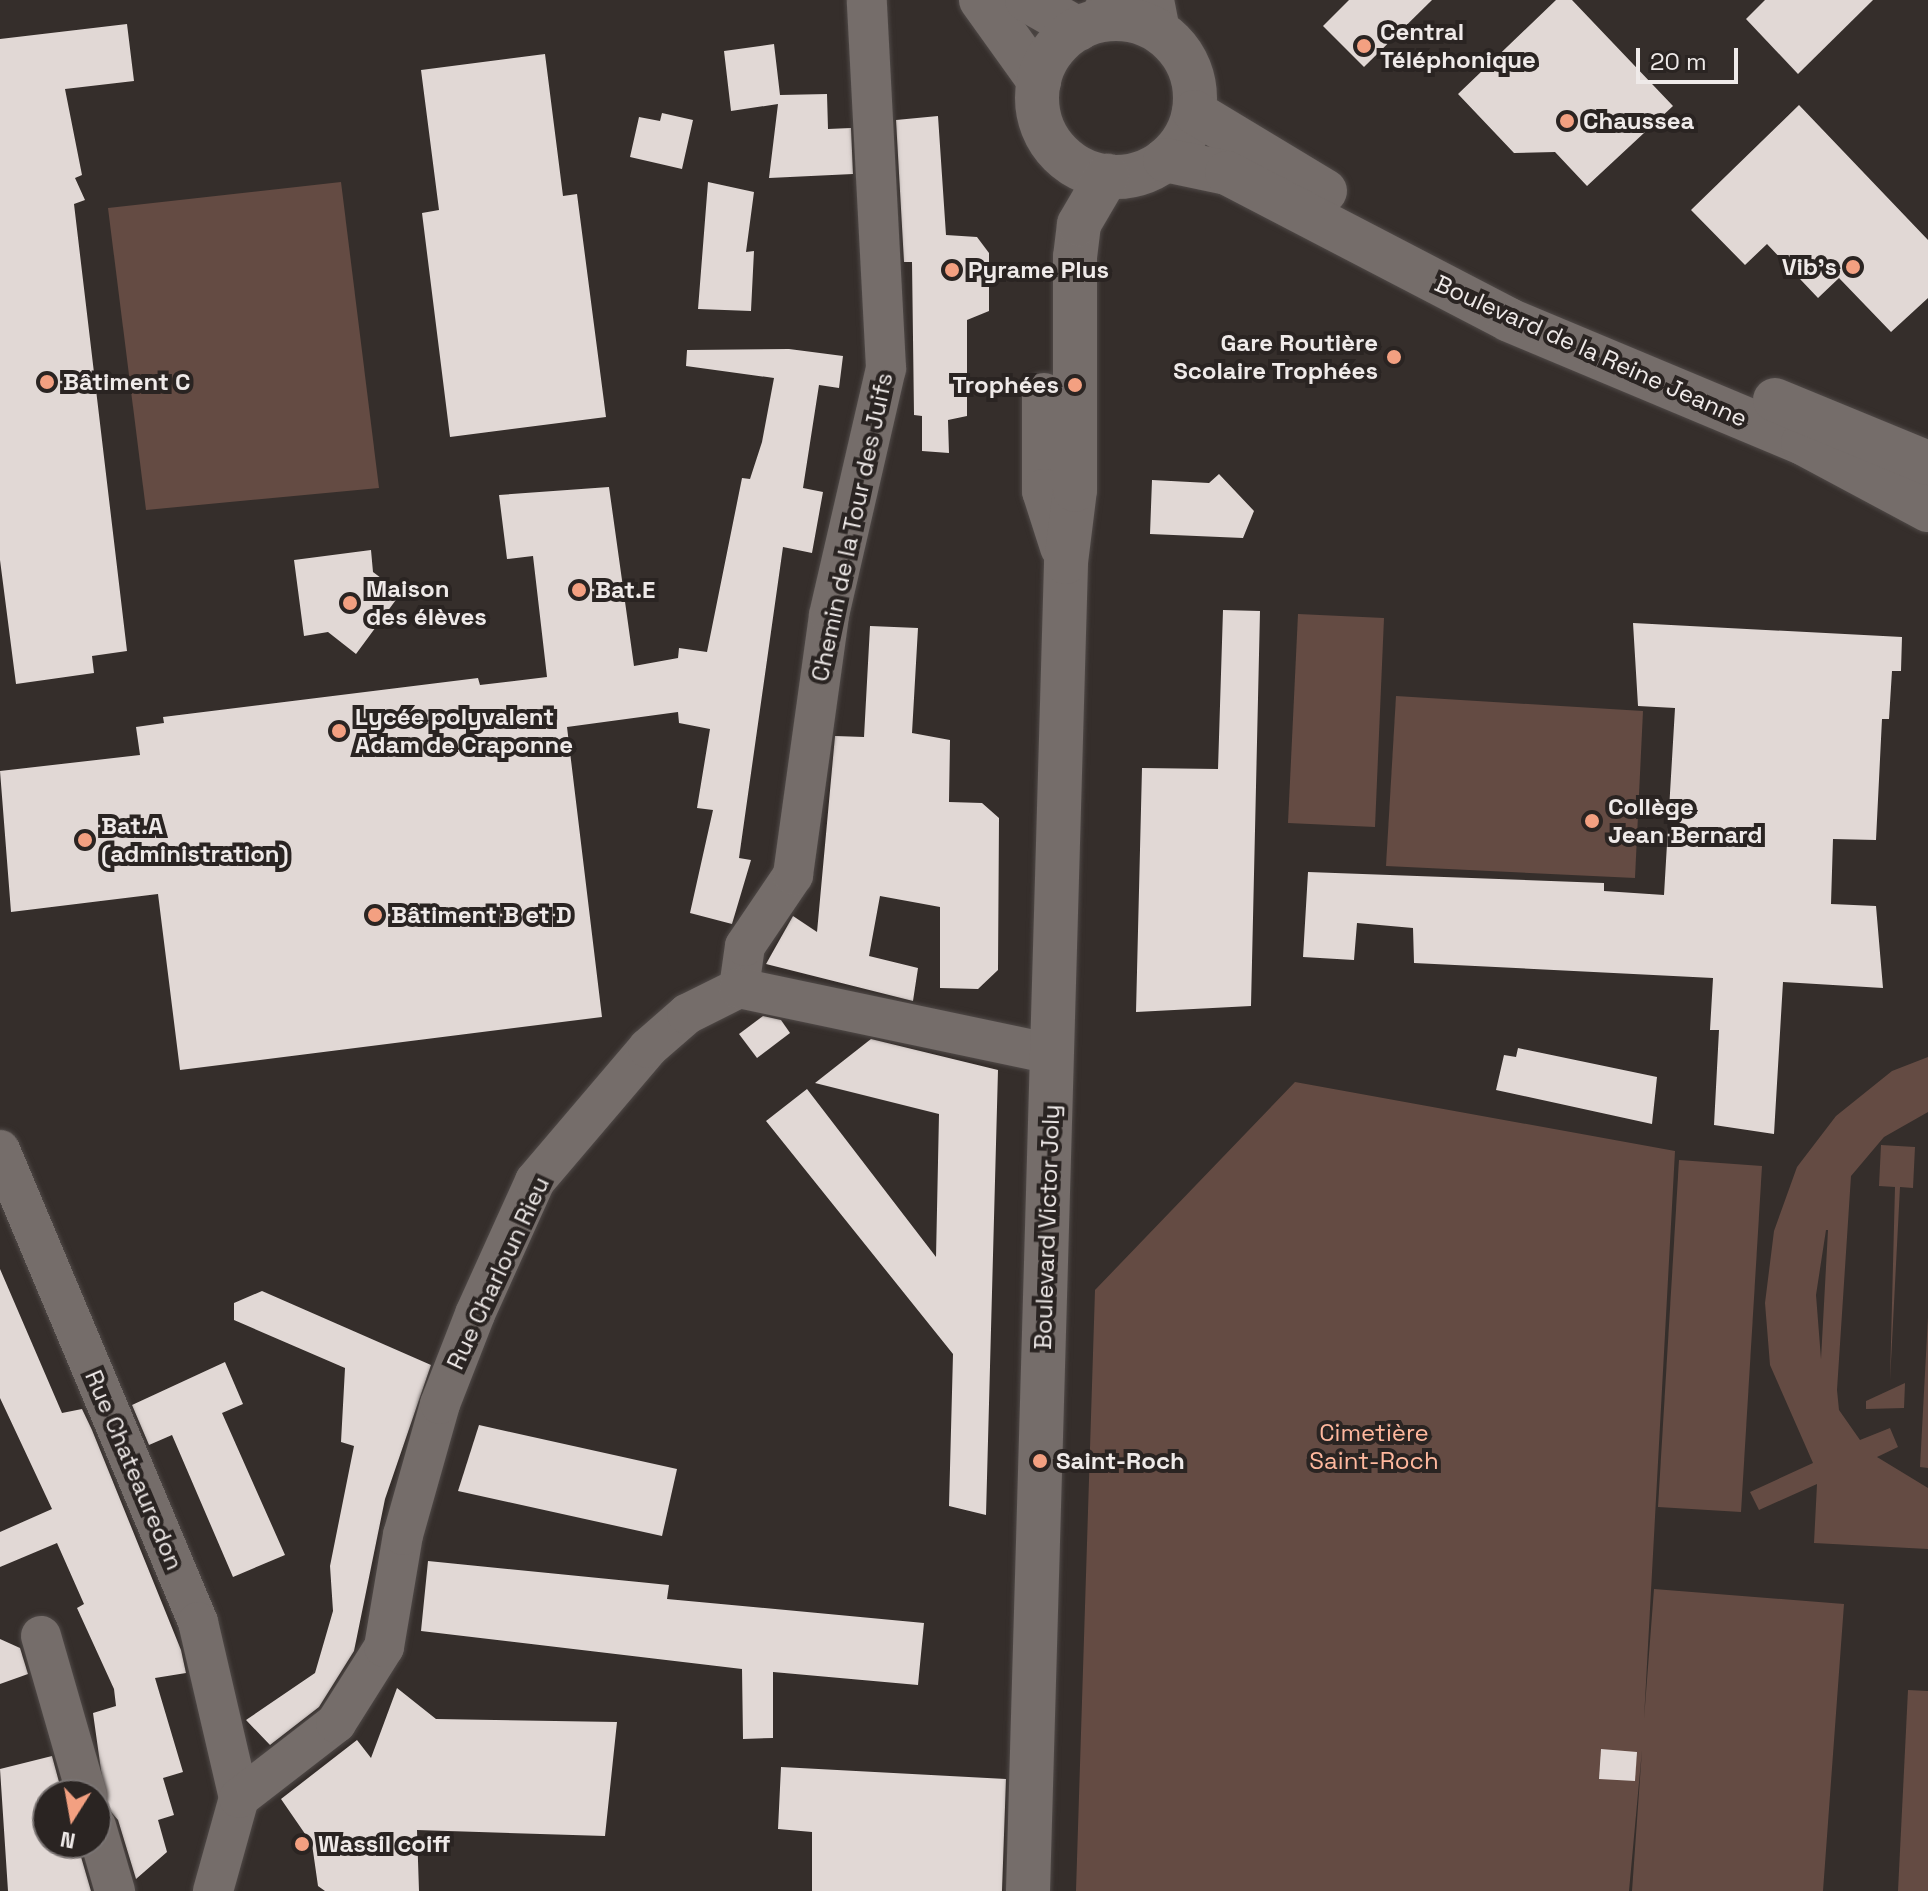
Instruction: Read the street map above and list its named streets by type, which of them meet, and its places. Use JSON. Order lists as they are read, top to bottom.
{
  "streets": {
    "main road": ["Boulevard de la Reine Jeanne", "Boulevard Victor Joly"],
    "street": ["Chemin de la Tour des Juifs", "Rue Charloun Rieu", "Rue Chateauredon"]
  },
  "crossings": [
    ["Boulevard de la Reine Jeanne", "Boulevard Victor Joly"],
    ["Chemin de la Tour des Juifs", "Rue Charloun Rieu"],
    ["Rue Charloun Rieu", "Rue Chateauredon"]
  ],
  "parks": ["Cimetière Saint-Roch"],
  "places": [
    "Central Téléphonique",
    "Chaussea",
    "Vib's",
    "Pyrame Plus",
    "Gare Routière Scolaire Trophées",
    "Bâtiment C",
    "Trophées",
    "Bat.E",
    "Maison des élèves",
    "Lycée polyvalent Adam de Craponne",
    "Collège Jean Bernard",
    "Bat.A (administration)",
    "Bâtiment B et D",
    "Saint-Roch",
    "Wassil coiff"
  ],
  "scale_bar": "20 m",
  "north": "bottom"
}
